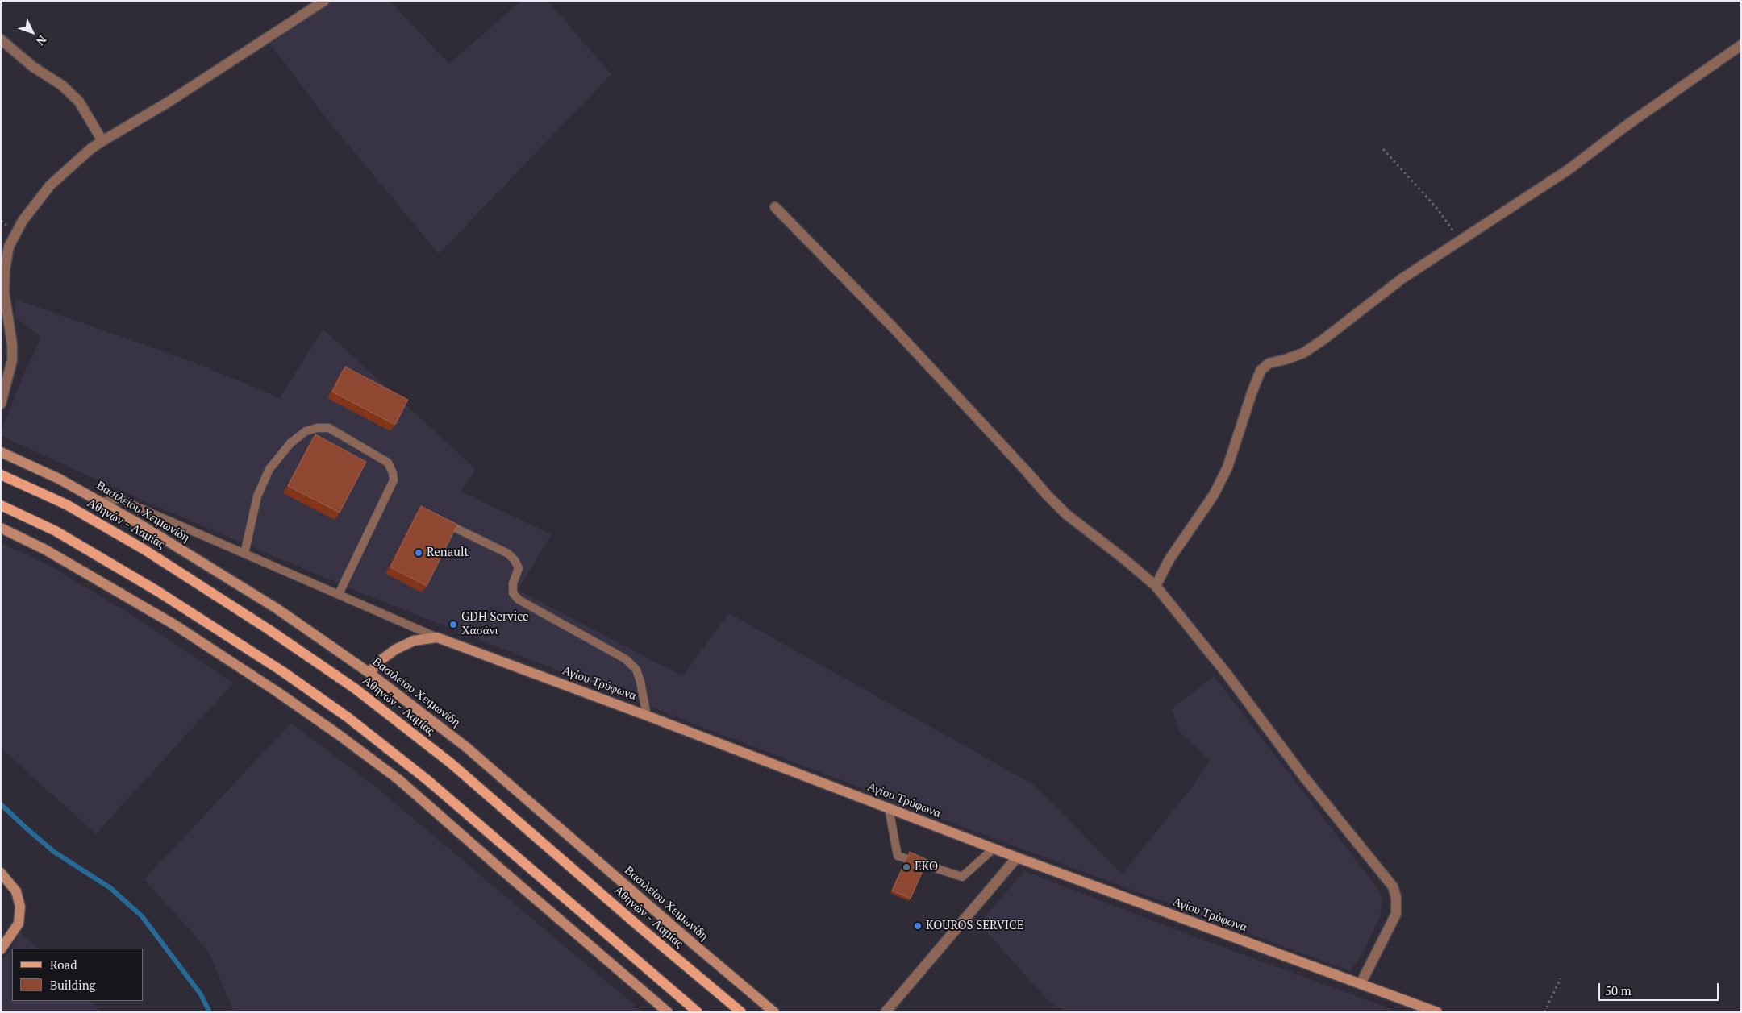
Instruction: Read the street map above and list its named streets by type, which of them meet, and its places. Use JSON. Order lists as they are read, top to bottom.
{
  "streets": {
    "main road": ["Αθηνών - Λαμίας"],
    "street": ["Βασιλείου Χειμωνίδη", "Αγίου Τρύφωνα"]
  },
  "crossings": [
    ["Βασιλείου Χειμωνίδη", "Αγίου Τρύφωνα"]
  ],
  "places": [
    "Renault",
    "GDH Service Χασάνι",
    "EKO",
    "KOUROS SERVICE"
  ],
  "legend": ["Road", "Building"],
  "scale_bar": "50 m",
  "north": "bottom right"
}
